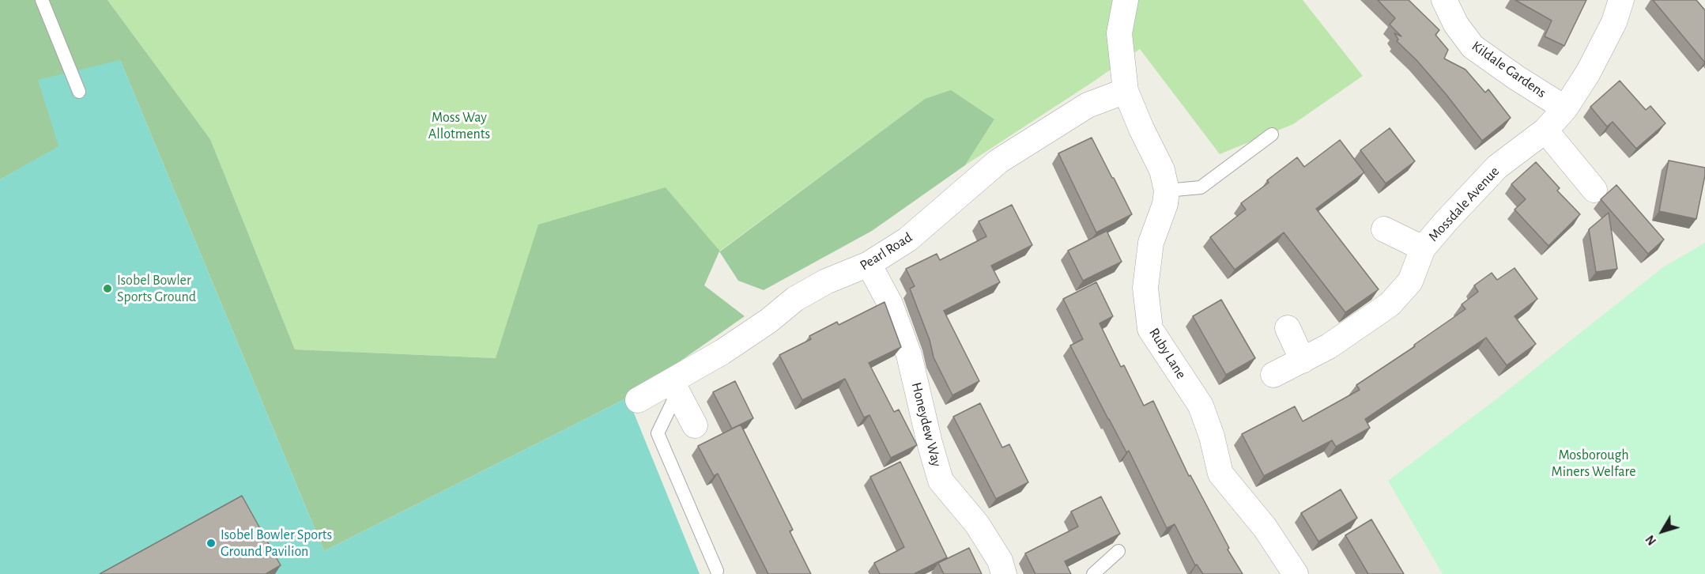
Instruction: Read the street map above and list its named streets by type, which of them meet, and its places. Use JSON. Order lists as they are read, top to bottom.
{
  "streets": {
    "street": [
      "Kildale Gardens",
      "Mossdale Avenue",
      "Pearl Road",
      "Ruby Lane",
      "Honeydew Way"
    ]
  },
  "crossings": [
    ["Kildale Gardens", "Mossdale Avenue"],
    ["Pearl Road", "Ruby Lane"],
    ["Pearl Road", "Honeydew Way"]
  ],
  "parks": ["Moss Way Allotments", "Mosborough Miners Welfare"],
  "places": ["Isobel Bowler Sports Ground", "Isobel Bowler Sports Ground Pavilion"],
  "north": "bottom left"
}
